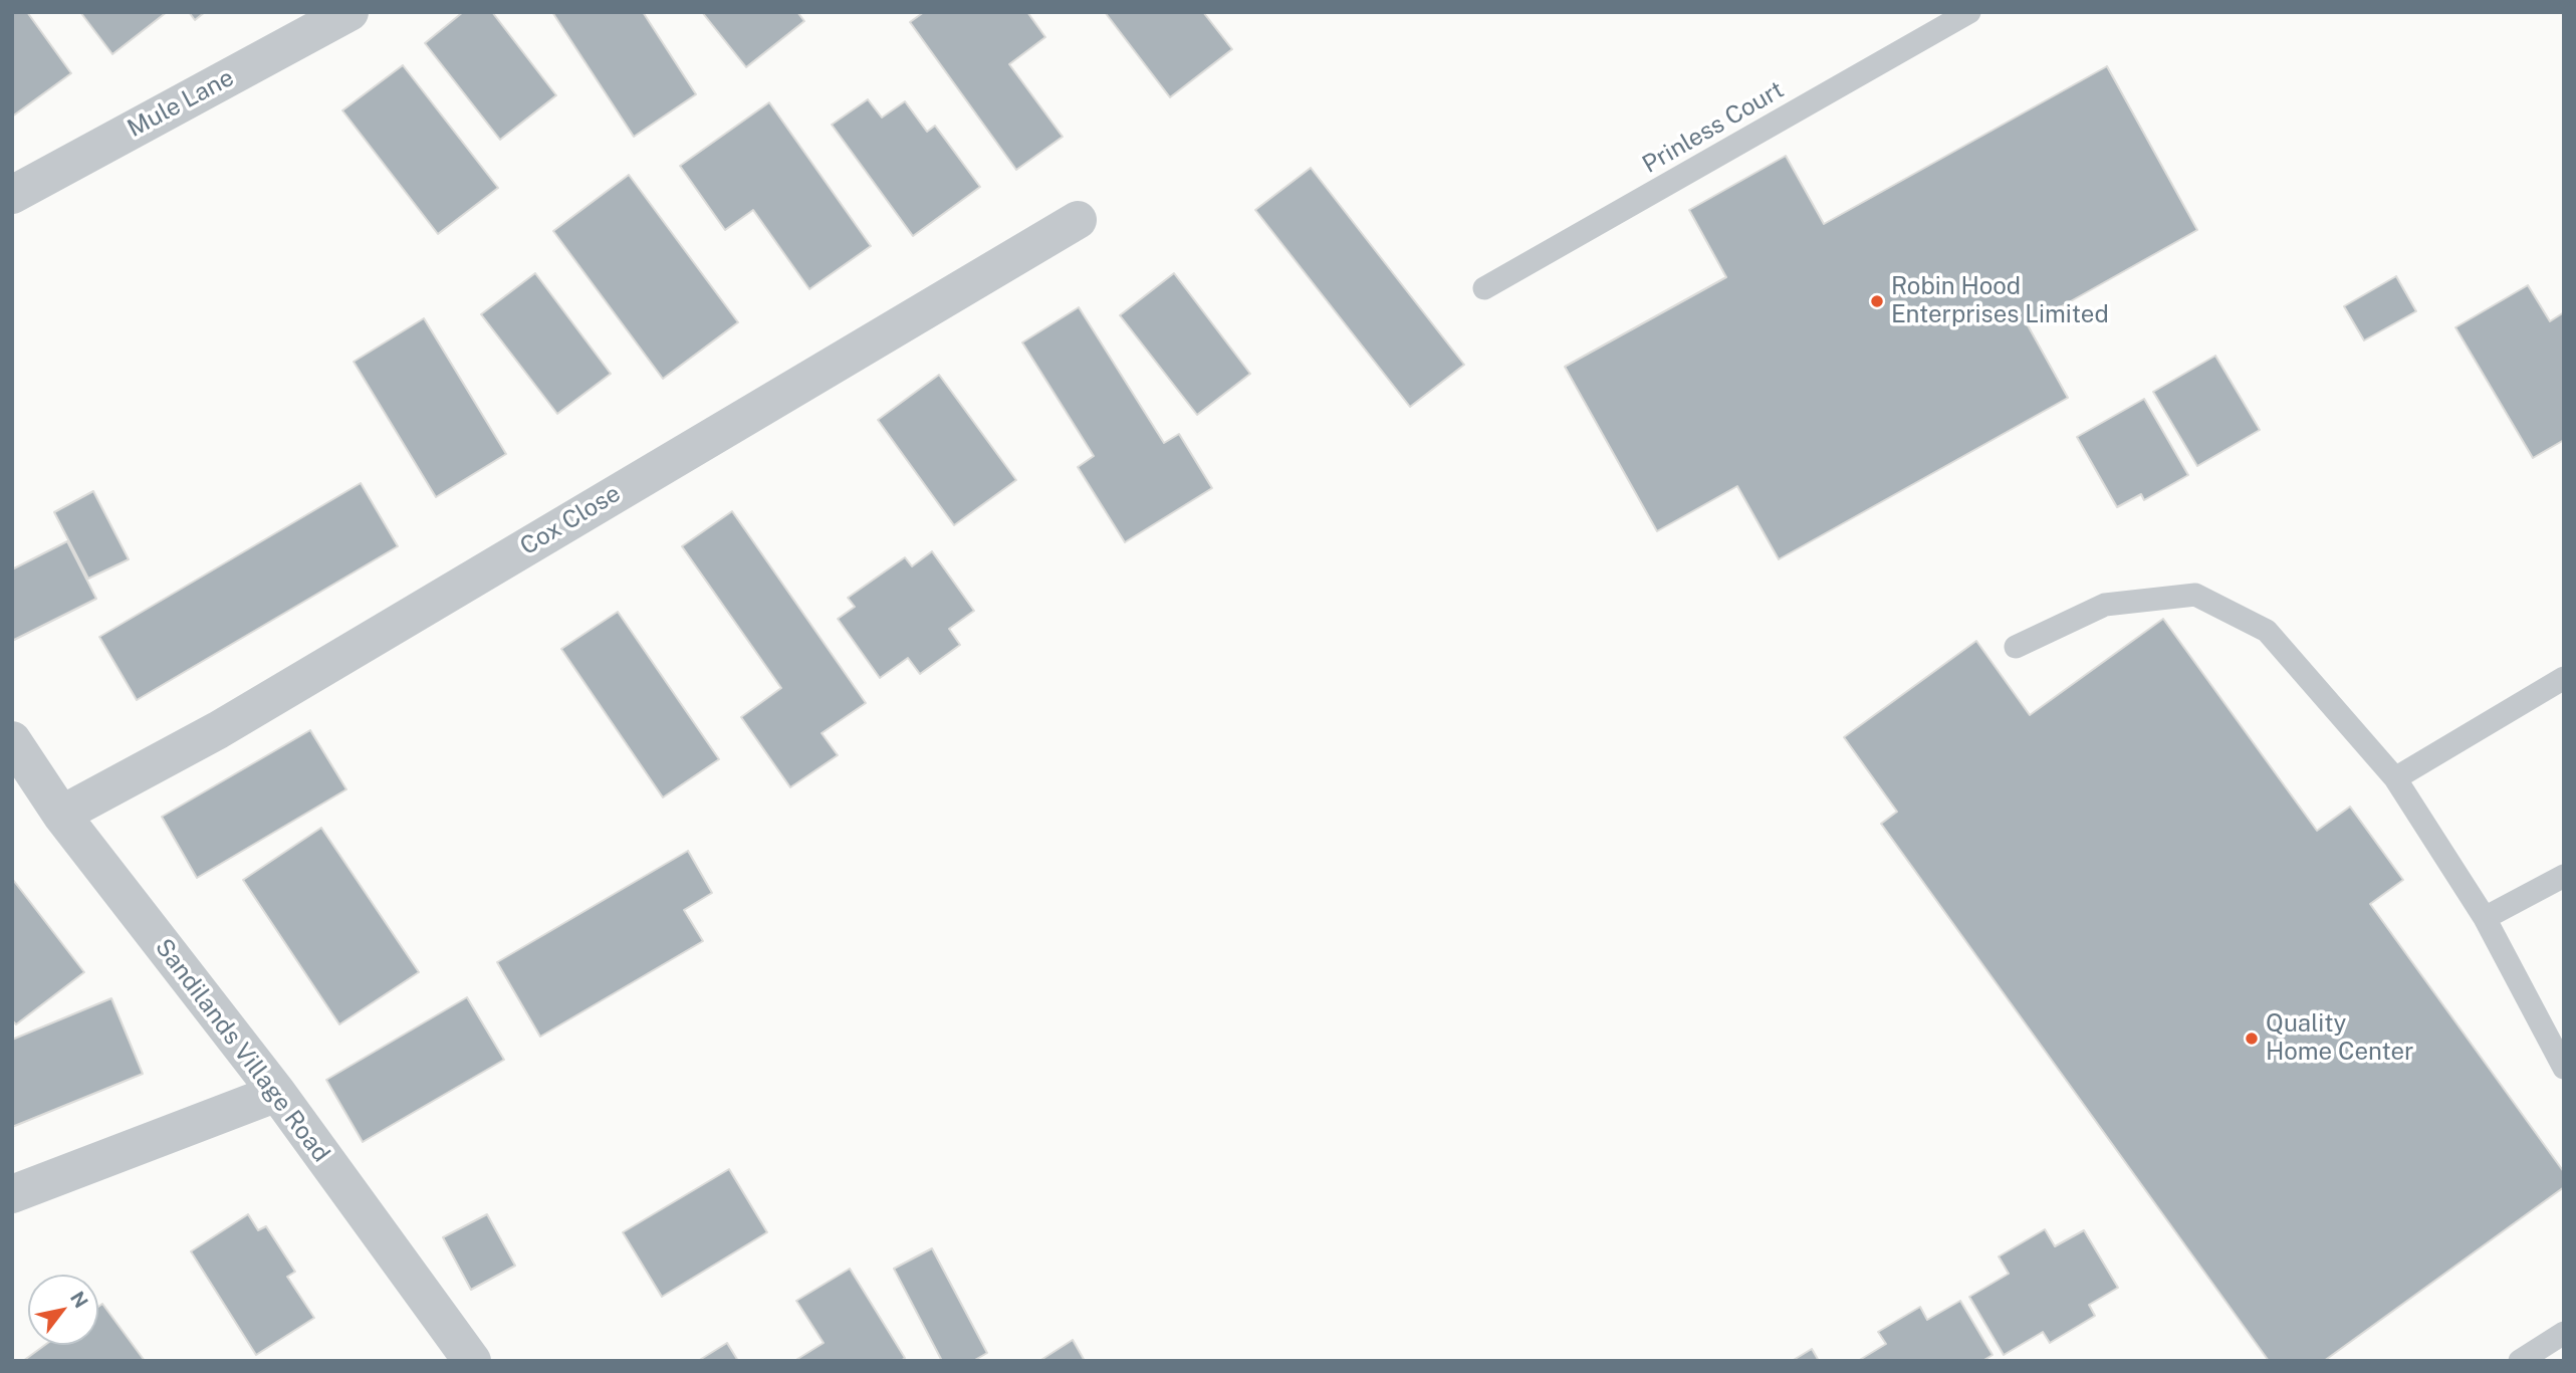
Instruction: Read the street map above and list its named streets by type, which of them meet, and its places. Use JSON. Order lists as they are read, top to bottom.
{
  "streets": {
    "street": ["Mule Lane", "Cox Close", "Sandilands Village Road"],
    "lane": ["Prinless Court"]
  },
  "crossings": [
    ["Cox Close", "Sandilands Village Road"]
  ],
  "places": ["Robin Hood Enterprises Limited", "Quality Home Center"],
  "north": "top right"
}
